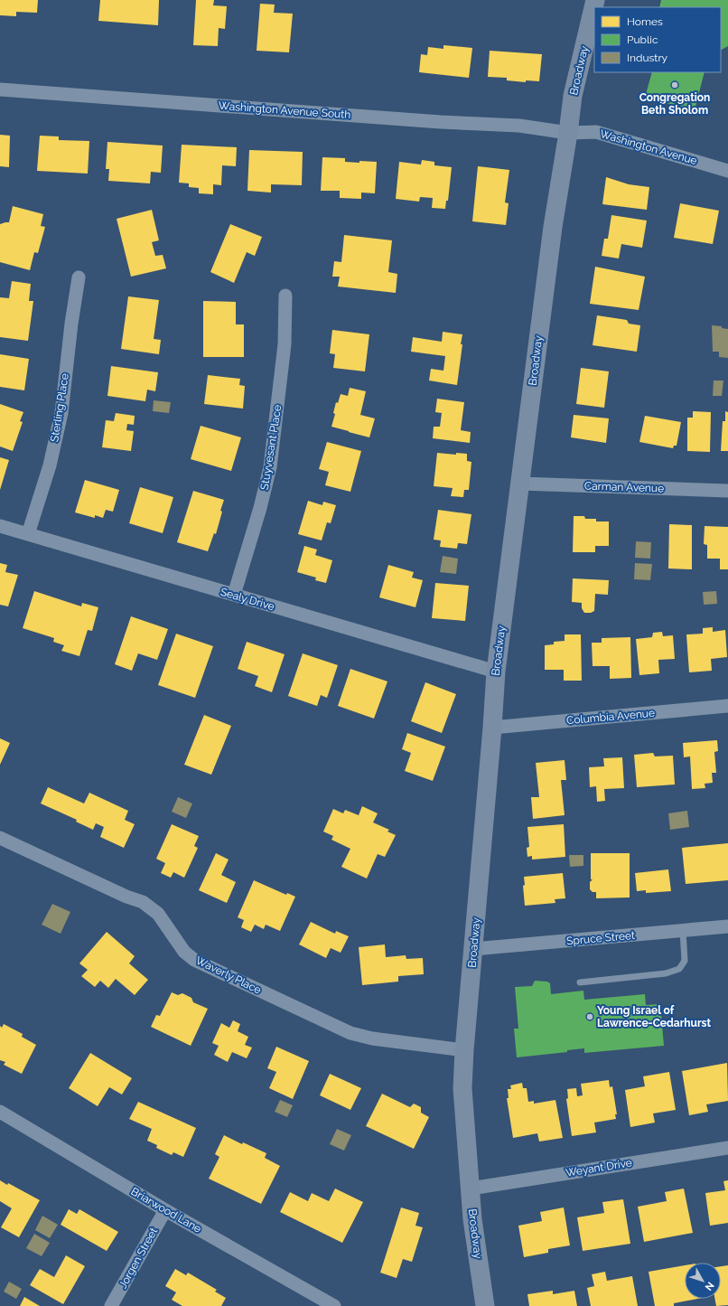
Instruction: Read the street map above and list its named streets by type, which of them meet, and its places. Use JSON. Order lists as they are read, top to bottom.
{
  "streets": {
    "main road": ["Broadway"],
    "street": [
      "Washington Avenue South",
      "Washington Avenue",
      "Sterling Place",
      "Stuyvesant Place",
      "Carman Avenue",
      "Sealy Drive",
      "Columbia Avenue",
      "Spruce Street",
      "Waverly Place",
      "Weyant Drive",
      "Briarwood Lane",
      "Jorgen Street"
    ]
  },
  "crossings": [
    ["Broadway", "Washington Avenue South"],
    ["Broadway", "Washington Avenue"],
    ["Broadway", "Carman Avenue"],
    ["Broadway", "Sealy Drive"],
    ["Broadway", "Columbia Avenue"],
    ["Broadway", "Spruce Street"],
    ["Broadway", "Waverly Place"],
    ["Broadway", "Weyant Drive"],
    ["Washington Avenue South", "Washington Avenue"],
    ["Sterling Place", "Sealy Drive"],
    ["Stuyvesant Place", "Sealy Drive"],
    ["Briarwood Lane", "Jorgen Street"]
  ],
  "places": ["Congregation Beth Sholom", "Young Israel of Lawrence-Cedarhurst"],
  "legend": ["Homes", "Public", "Industry"],
  "north": "bottom right"
}
